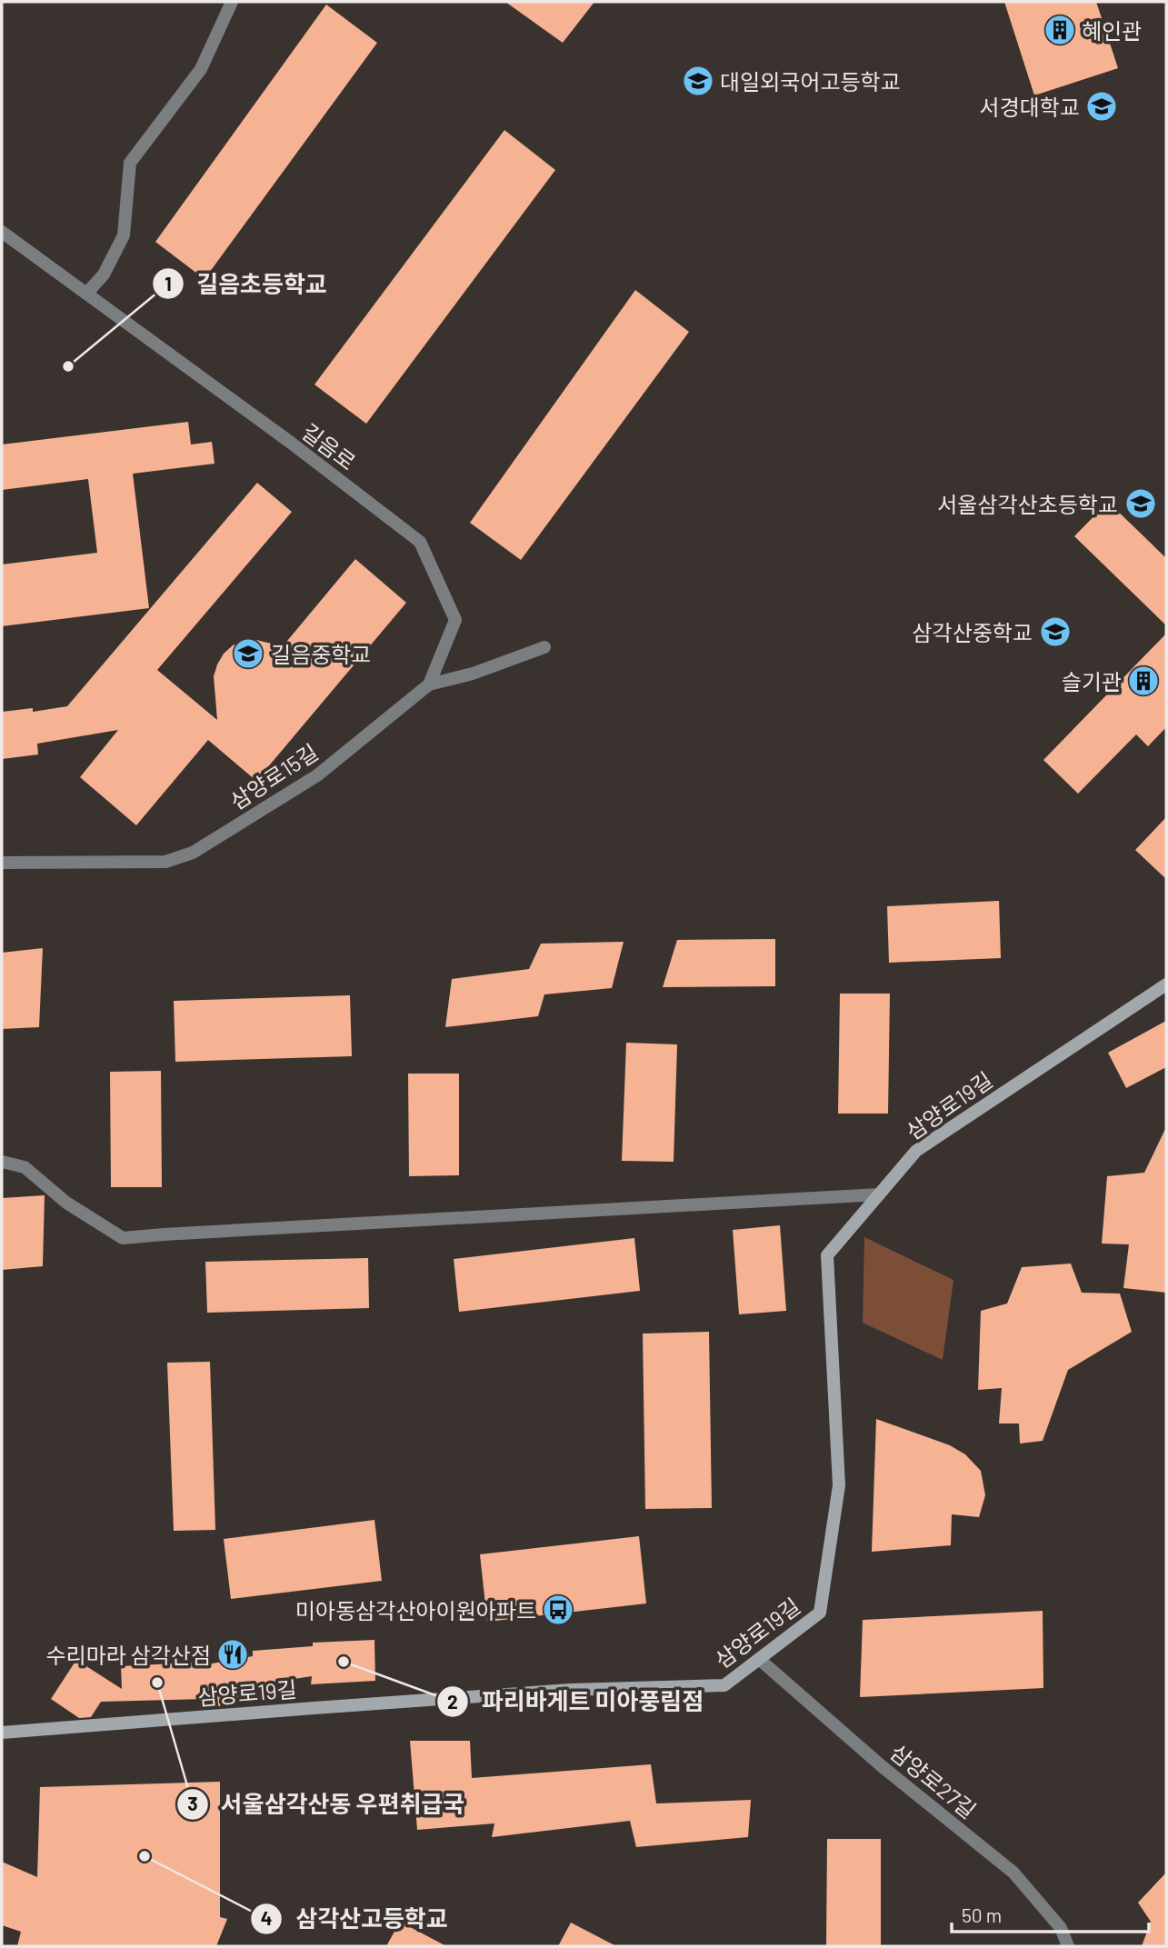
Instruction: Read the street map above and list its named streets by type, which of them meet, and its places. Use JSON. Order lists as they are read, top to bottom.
{
  "streets": {
    "street": [
      "길음로",
      "삼양로15길",
      "삼양로19길",
      "삼양로27길"
    ]
  },
  "crossings": [
    ["길음로", "삼양로15길"],
    ["삼양로19길", "삼양로27길"]
  ],
  "places": {
    "building": ["혜인관", "슬기관"],
    "school or university": [
      "대일외국어고등학교",
      "서경대학교",
      "서울삼각산초등학교",
      "삼각산중학교",
      "길음중학교"
    ],
    "other": [
      "길음초등학교",
      "파리바게트 미아풍림점",
      "서울삼각산동 우편취급국",
      "삼각산고등학교"
    ],
    "bus stop": ["미아동삼각산아이원아파트"],
    "restaurant": ["수리마라 삼각산점"]
  },
  "scale_bar": "50 m"
}
